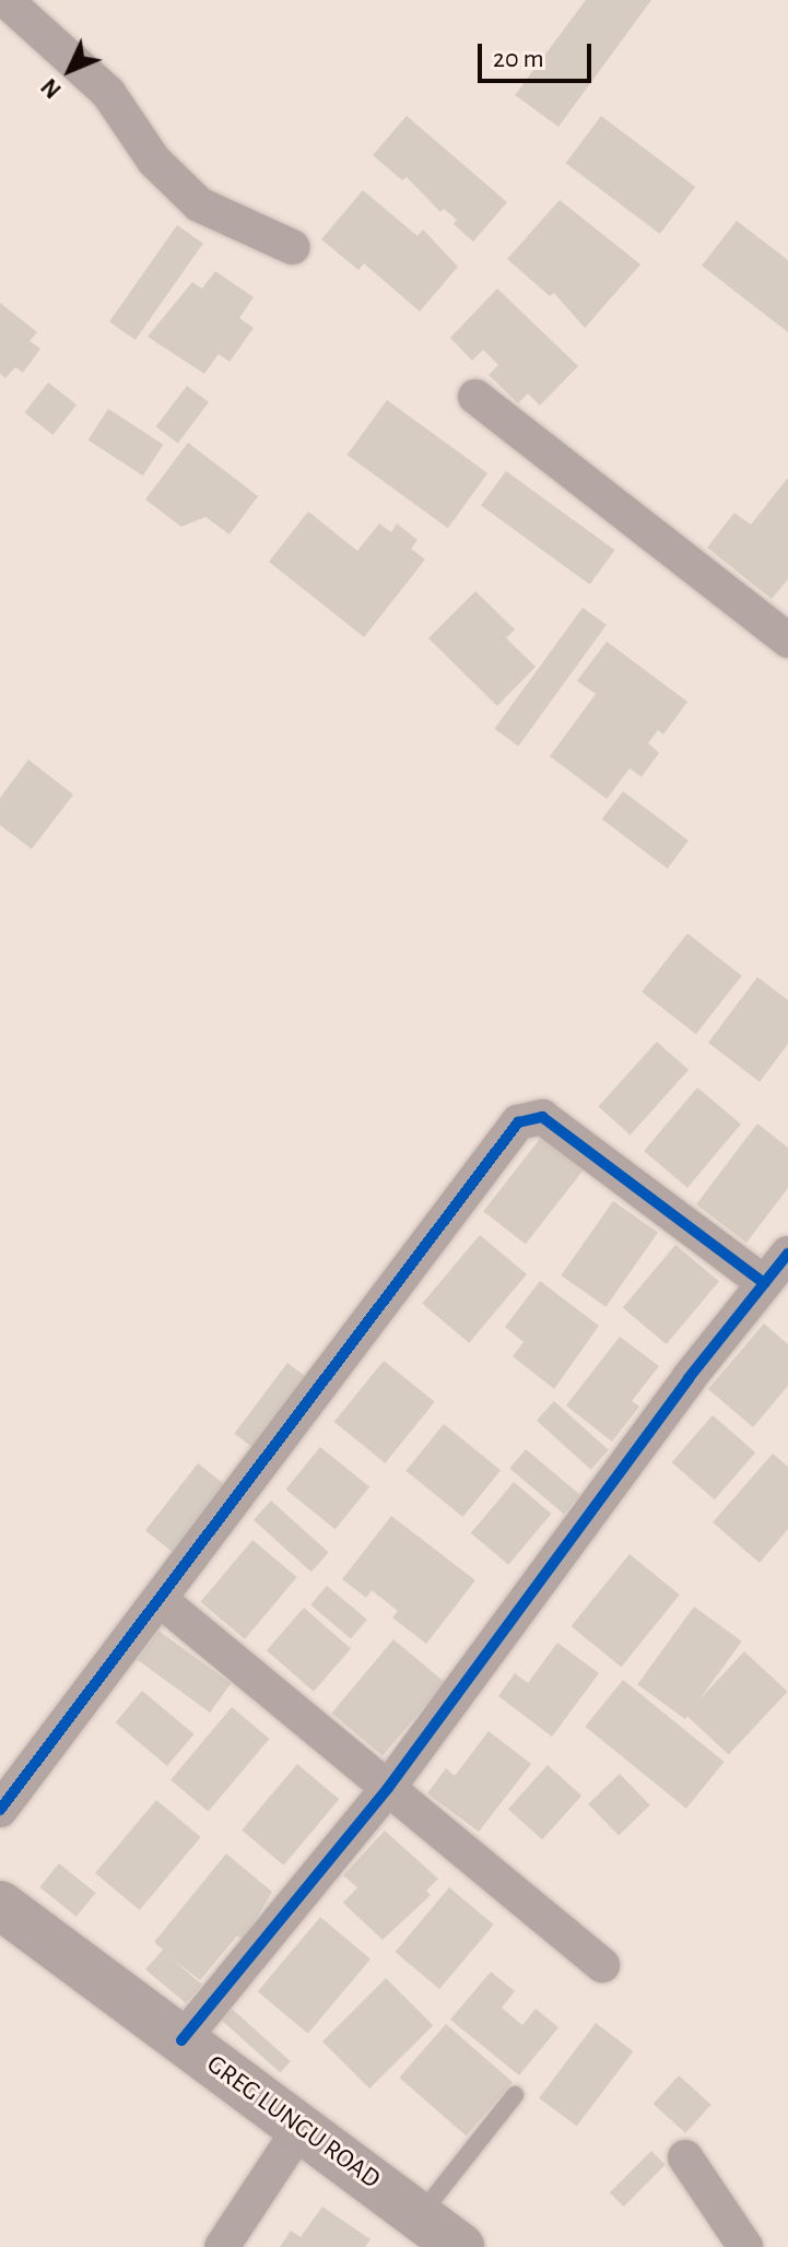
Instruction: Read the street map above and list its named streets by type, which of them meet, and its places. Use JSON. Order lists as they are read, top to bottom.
{
  "streets": {
    "street": ["GREG LUNGU ROAD"]
  },
  "scale_bar": "20 m",
  "north": "bottom left"
}
